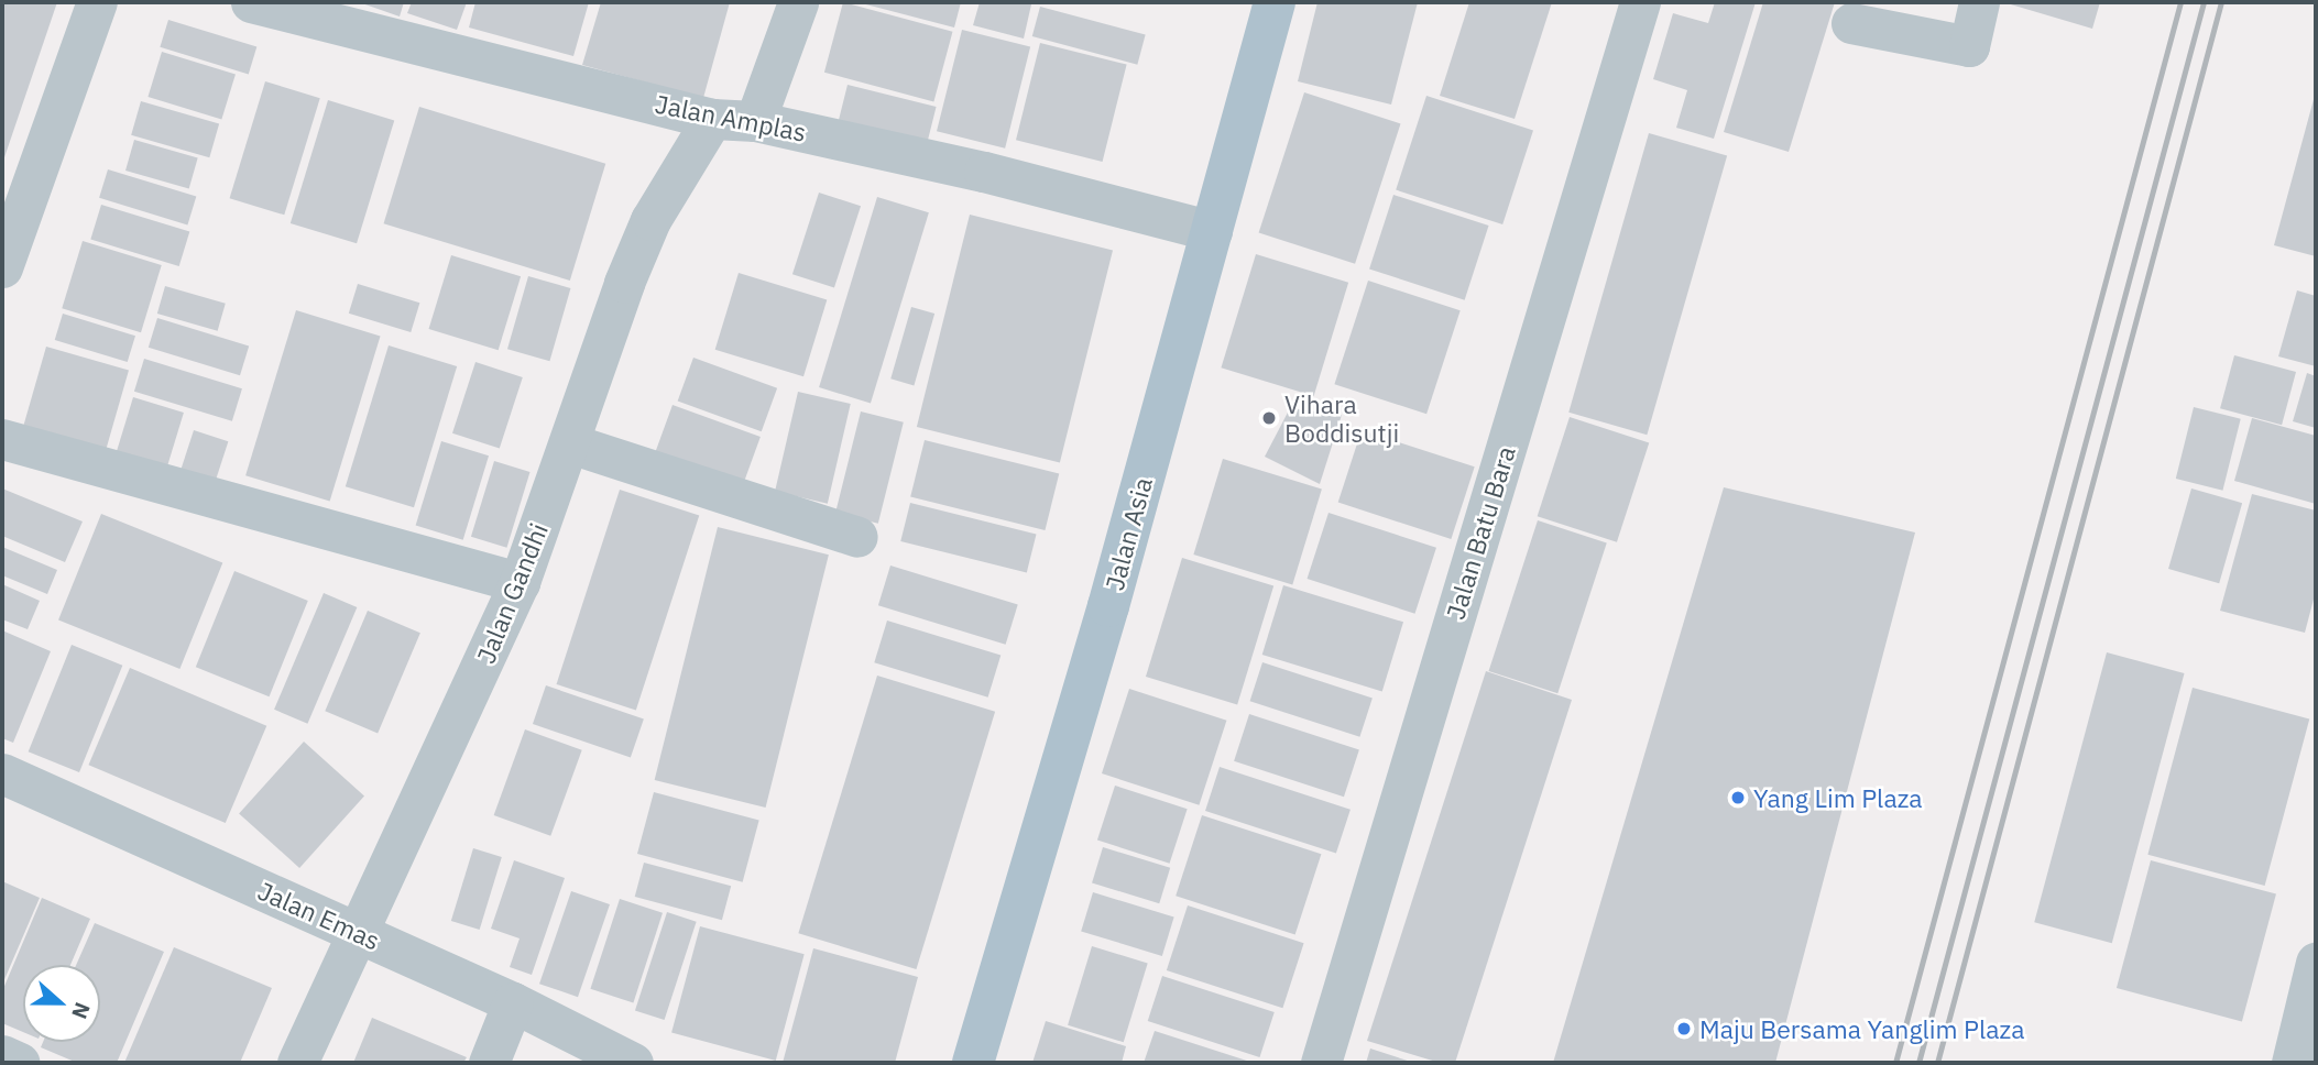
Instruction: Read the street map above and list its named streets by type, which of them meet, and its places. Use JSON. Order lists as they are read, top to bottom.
{
  "streets": {
    "main road": ["Jalan Asia"],
    "street": [
      "Jalan Amplas",
      "Jalan Batu Bara",
      "Jalan Gandhi",
      "Jalan Emas"
    ]
  },
  "crossings": [
    ["Jalan Amplas", "Jalan Asia"],
    ["Jalan Amplas", "Jalan Gandhi"],
    ["Jalan Gandhi", "Jalan Emas"]
  ],
  "places": ["Vihara Boddisutji", "Yang Lim Plaza", "Maju Bersama Yanglim Plaza"],
  "north": "right"
}
